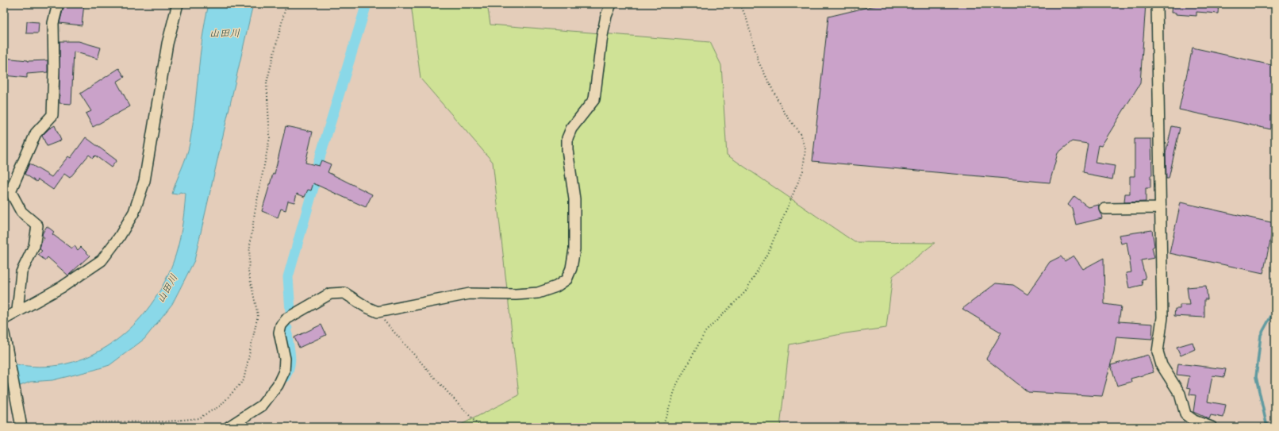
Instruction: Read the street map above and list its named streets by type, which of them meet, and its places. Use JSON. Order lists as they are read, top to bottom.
{
  "water": ["山田川"]
}
